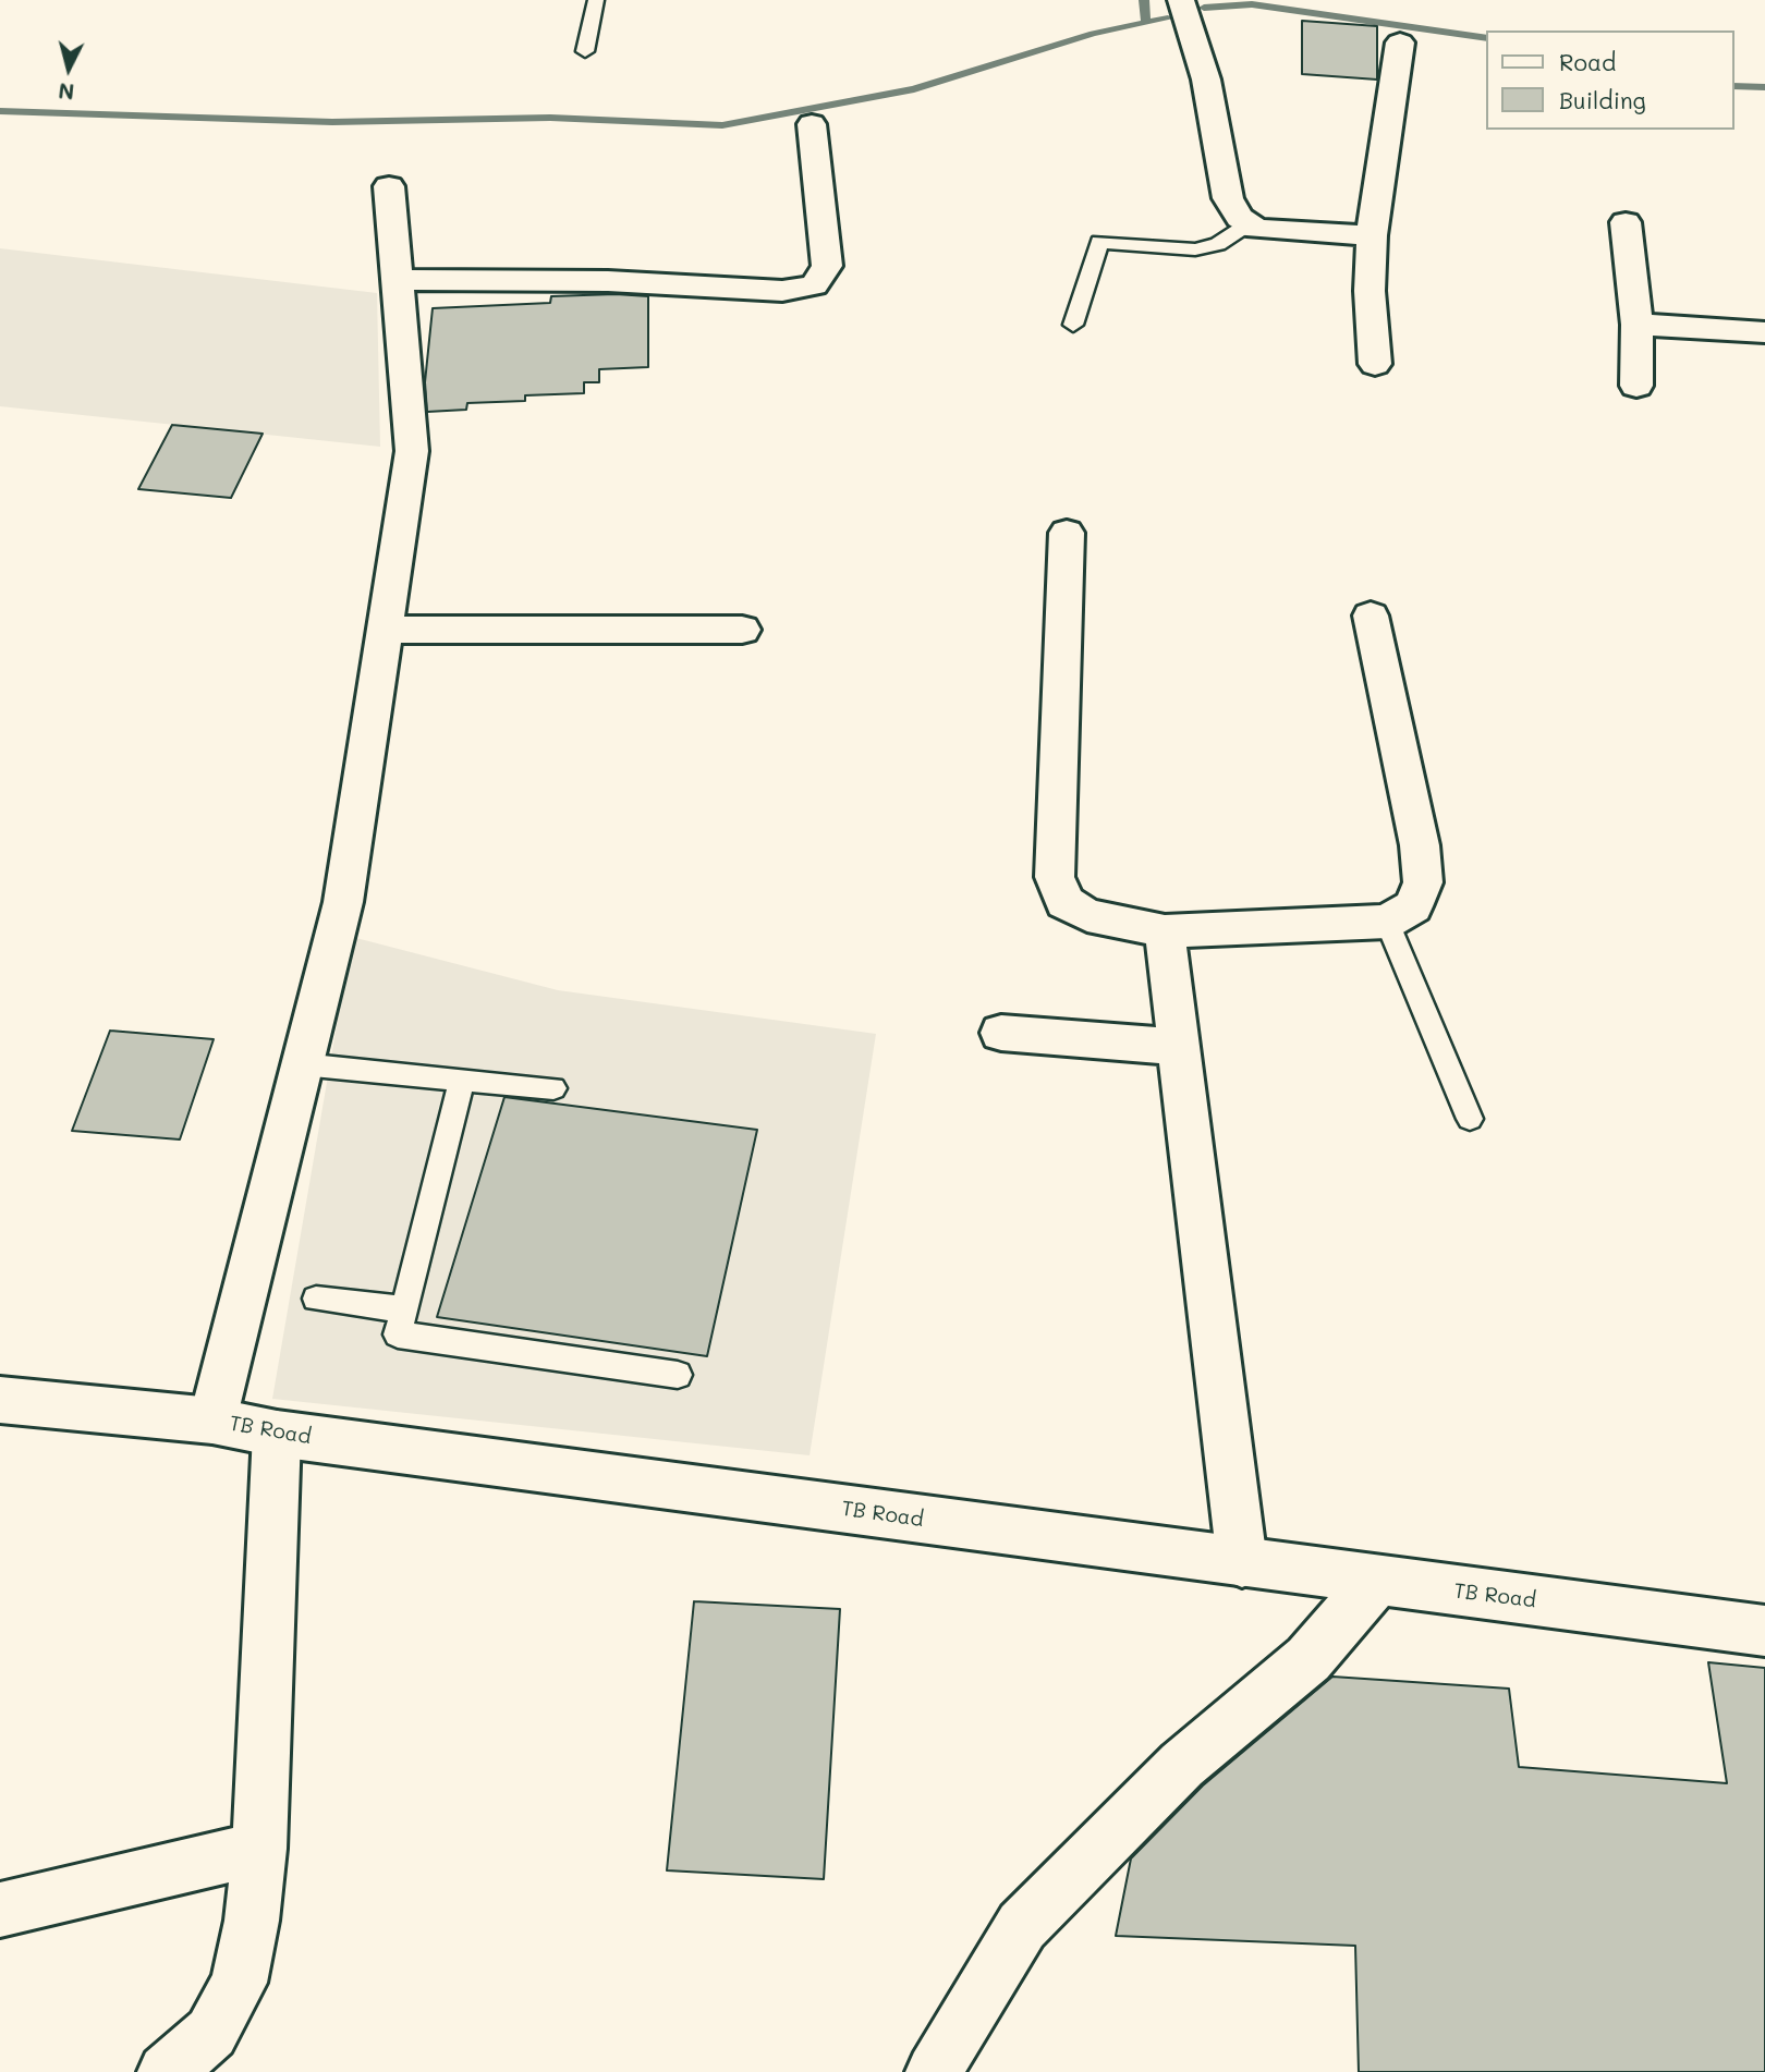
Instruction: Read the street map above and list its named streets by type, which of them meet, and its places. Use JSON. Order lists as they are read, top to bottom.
{
  "streets": {
    "street": ["TB Road"]
  },
  "legend": ["Road", "Building"],
  "north": "bottom"
}
